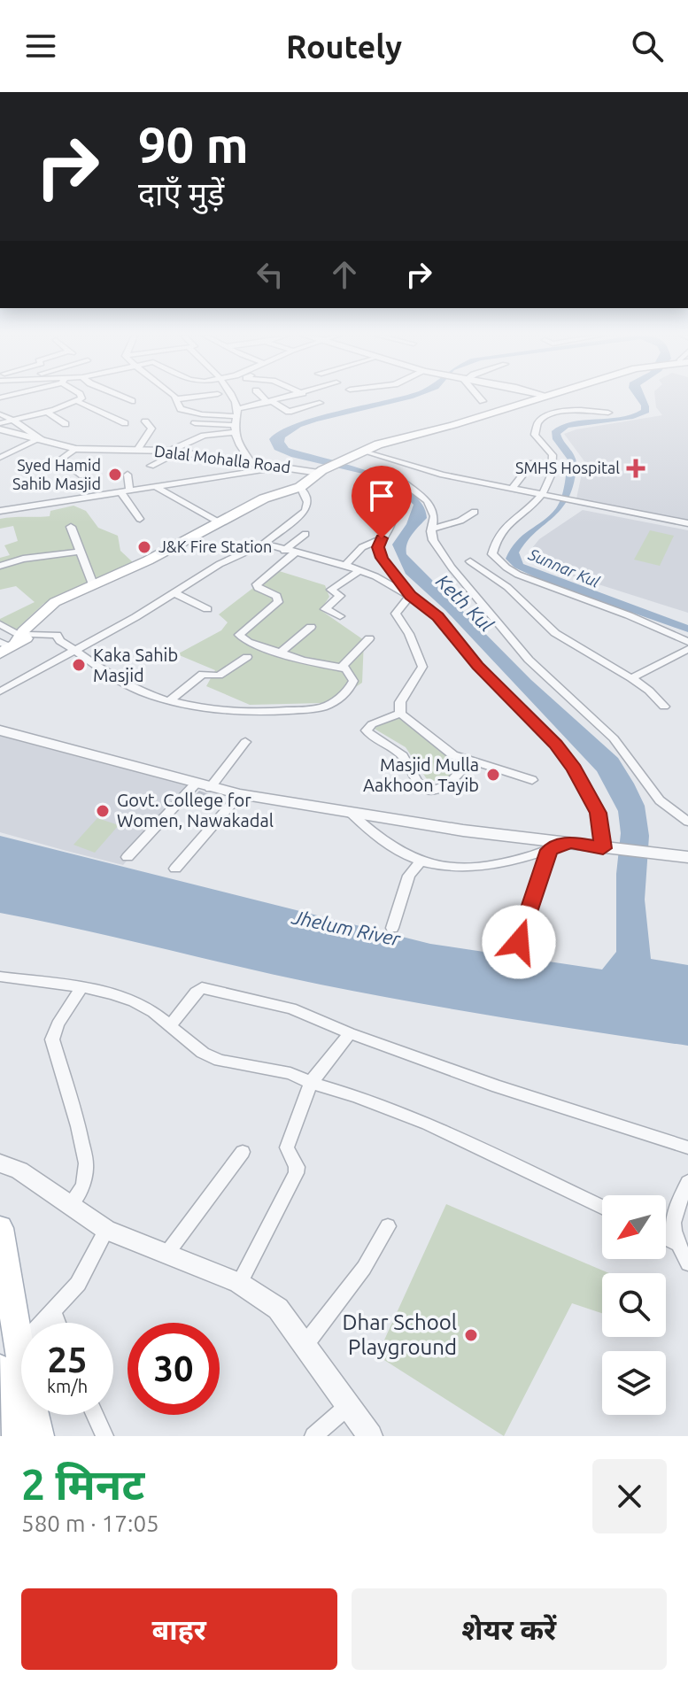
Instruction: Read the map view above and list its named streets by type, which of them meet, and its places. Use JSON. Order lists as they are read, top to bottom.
{
  "streets": {
    "street": ["Dalal Mohalla Road"]
  },
  "water": ["Sunnar Kul", "Keth Kul", "Jhelum River"],
  "places": {
    "health": ["SMHS Hospital"],
    "other": [
      "Syed Hamid Sahib Masjid",
      "J&K Fire Station",
      "Kaka Sahib Masjid",
      "Masjid Mulla Aakhoon Tayib",
      "Govt. College for Women, Nawakadal",
      "Dhar School Playground"
    ]
  },
  "north": "bottom left",
  "page": {
    "header": "Routely",
    "turn": ["90 m", "दाएँ मुड़ें"],
    "speed": "25 km/h",
    "limit": "30",
    "heading": ["2 मिनट", "580 m · 17:05"],
    "buttons": ["बाहर", "शेयर करें"]
  }
}
